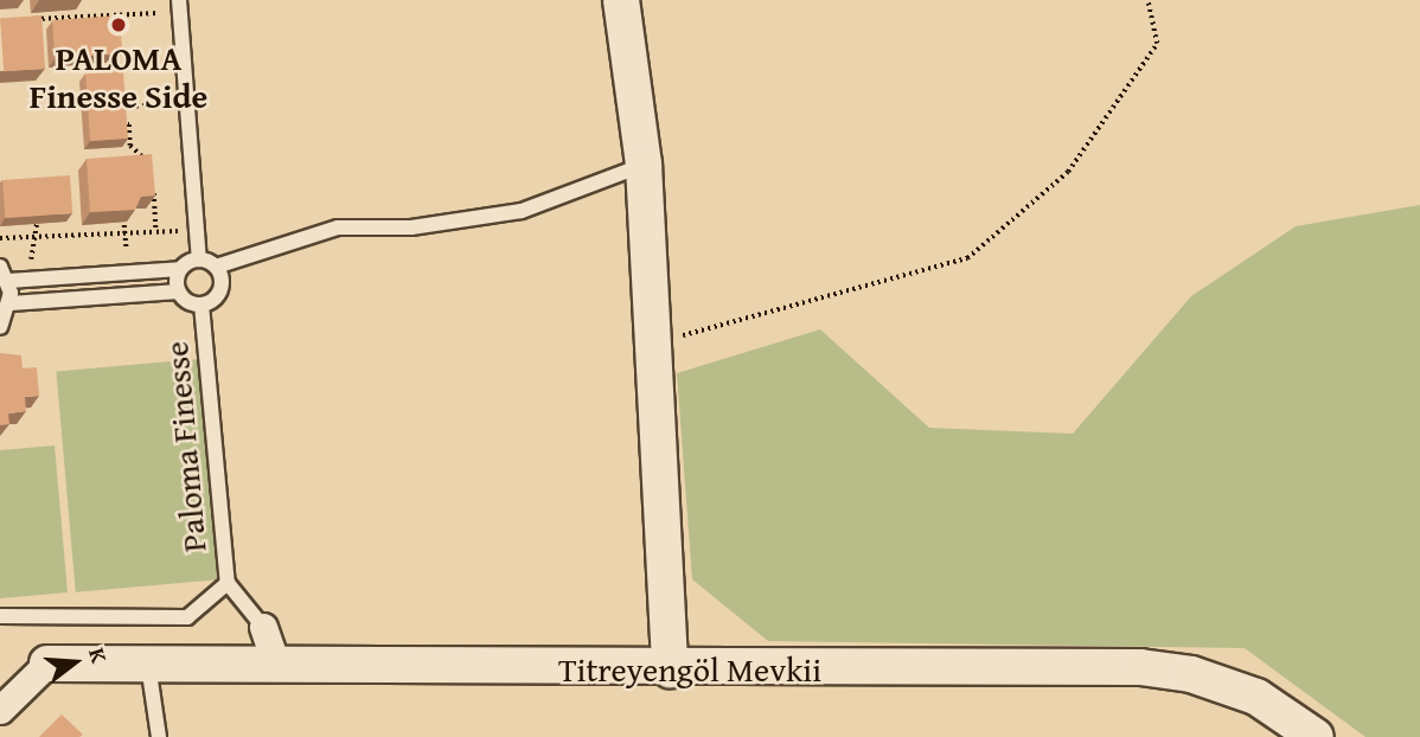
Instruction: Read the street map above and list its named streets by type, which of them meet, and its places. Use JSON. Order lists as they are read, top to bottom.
{
  "streets": {
    "street": ["Titreyengöl Mevkii"],
    "lane": ["Paloma Finesse"]
  },
  "places": ["PALOMA Finesse Side"],
  "north": "right"
}
